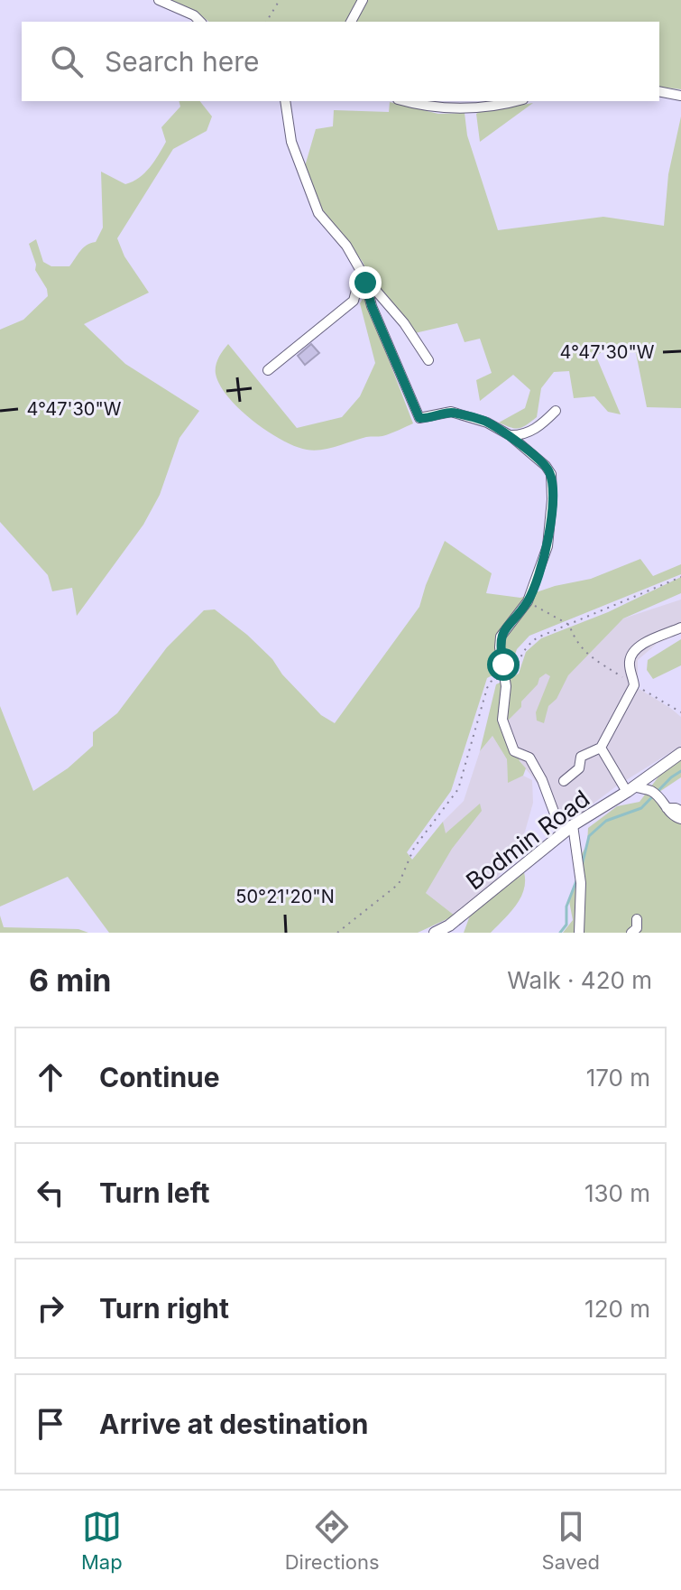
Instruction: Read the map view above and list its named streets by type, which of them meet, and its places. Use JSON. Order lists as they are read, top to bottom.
{
  "streets": {
    "main road": ["Bodmin Road"]
  },
  "page": {
    "search": "Search here",
    "heading": ["6 min", "Walk · 420 m"],
    "list": [
      ["Continue", "170 m"],
      ["Turn left", "130 m"],
      ["Turn right", "120 m"],
      "Arrive at destination"
    ],
    "nav": ["Map", "Directions", "Saved"]
  },
  "coordinates": ["4°47'30\"W", "50°21'20\"N"]
}
